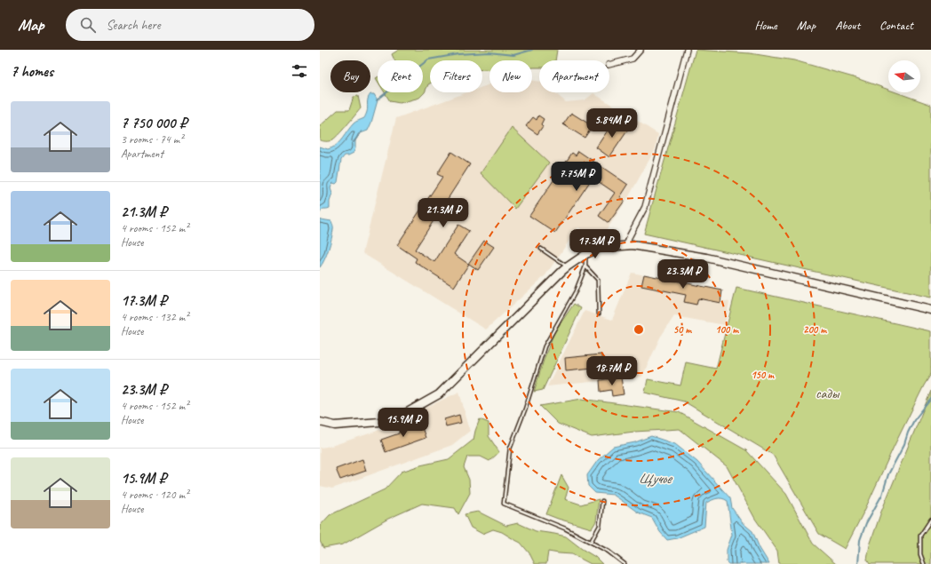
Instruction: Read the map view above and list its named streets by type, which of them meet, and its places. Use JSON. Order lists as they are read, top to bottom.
{
  "water": ["Щучье"],
  "parks": ["сады"],
  "north": "left",
  "page": {
    "header": "Map",
    "search": "Search here",
    "nav": [
      "Home",
      "Map",
      "About",
      "Contact"
    ],
    "heading": "7 homes",
    "chip": [
      "Buy",
      "Rent",
      "Filters",
      "New",
      "Apartment"
    ],
    "list": [
      {
        "name": "7 750 000 ₽",
        "note": "3 rooms · 74 m² · Apartment"
      },
      {
        "name": "21.3M ₽",
        "note": "4 rooms · 152 m² · House"
      },
      {
        "name": "17.3M ₽",
        "note": "4 rooms · 132 m² · House"
      },
      {
        "name": "23.3M ₽",
        "note": "4 rooms · 152 m² · House"
      },
      {
        "name": "15.9M ₽",
        "note": "4 rooms · 120 m² · House"
      }
    ],
    "price": [
      "5.84M ₽",
      "7.75M ₽",
      "21.3M ₽",
      "17.3M ₽",
      "23.3M ₽",
      "18.7M ₽",
      "15.9M ₽"
    ]
  },
  "rings": [
    "50 m",
    "100 m",
    "200 m",
    "150 m"
  ]
}
